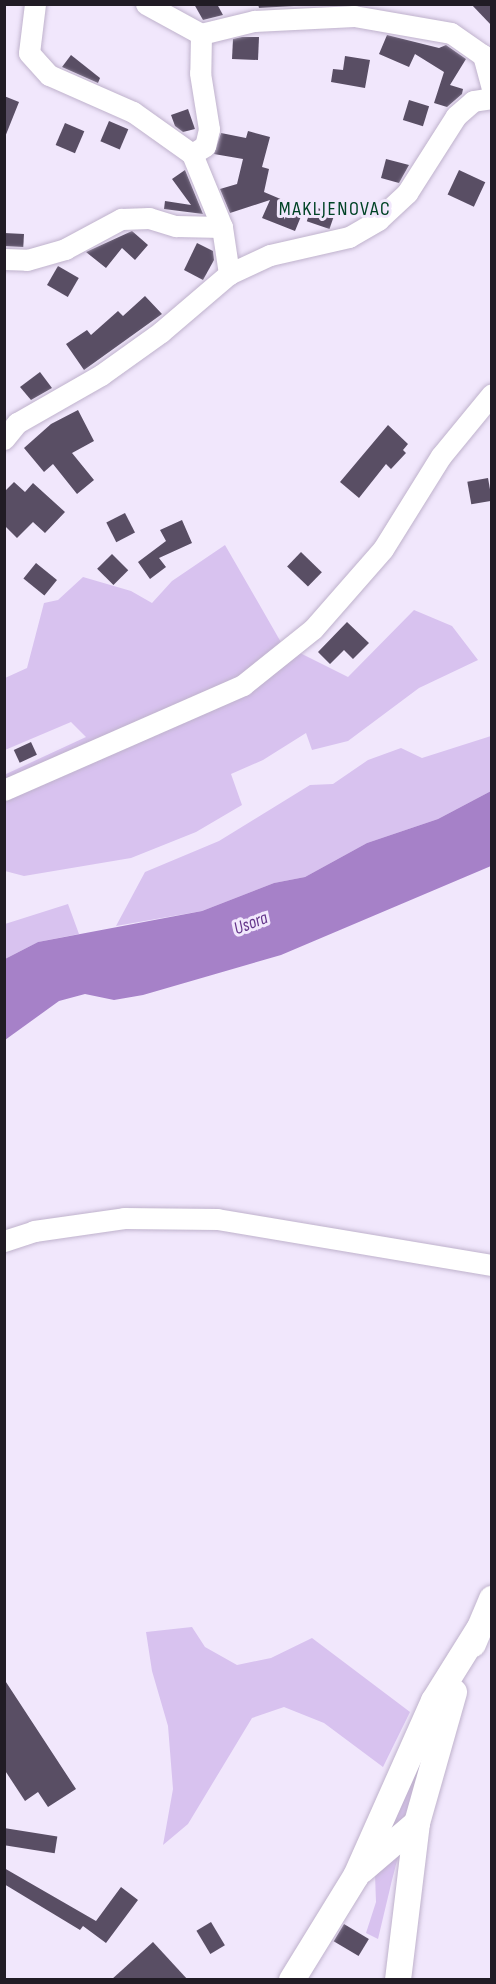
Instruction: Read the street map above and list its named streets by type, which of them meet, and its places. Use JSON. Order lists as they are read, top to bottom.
{
  "districts": ["MAKLJENOVAC"],
  "water": ["Usora"]
}
